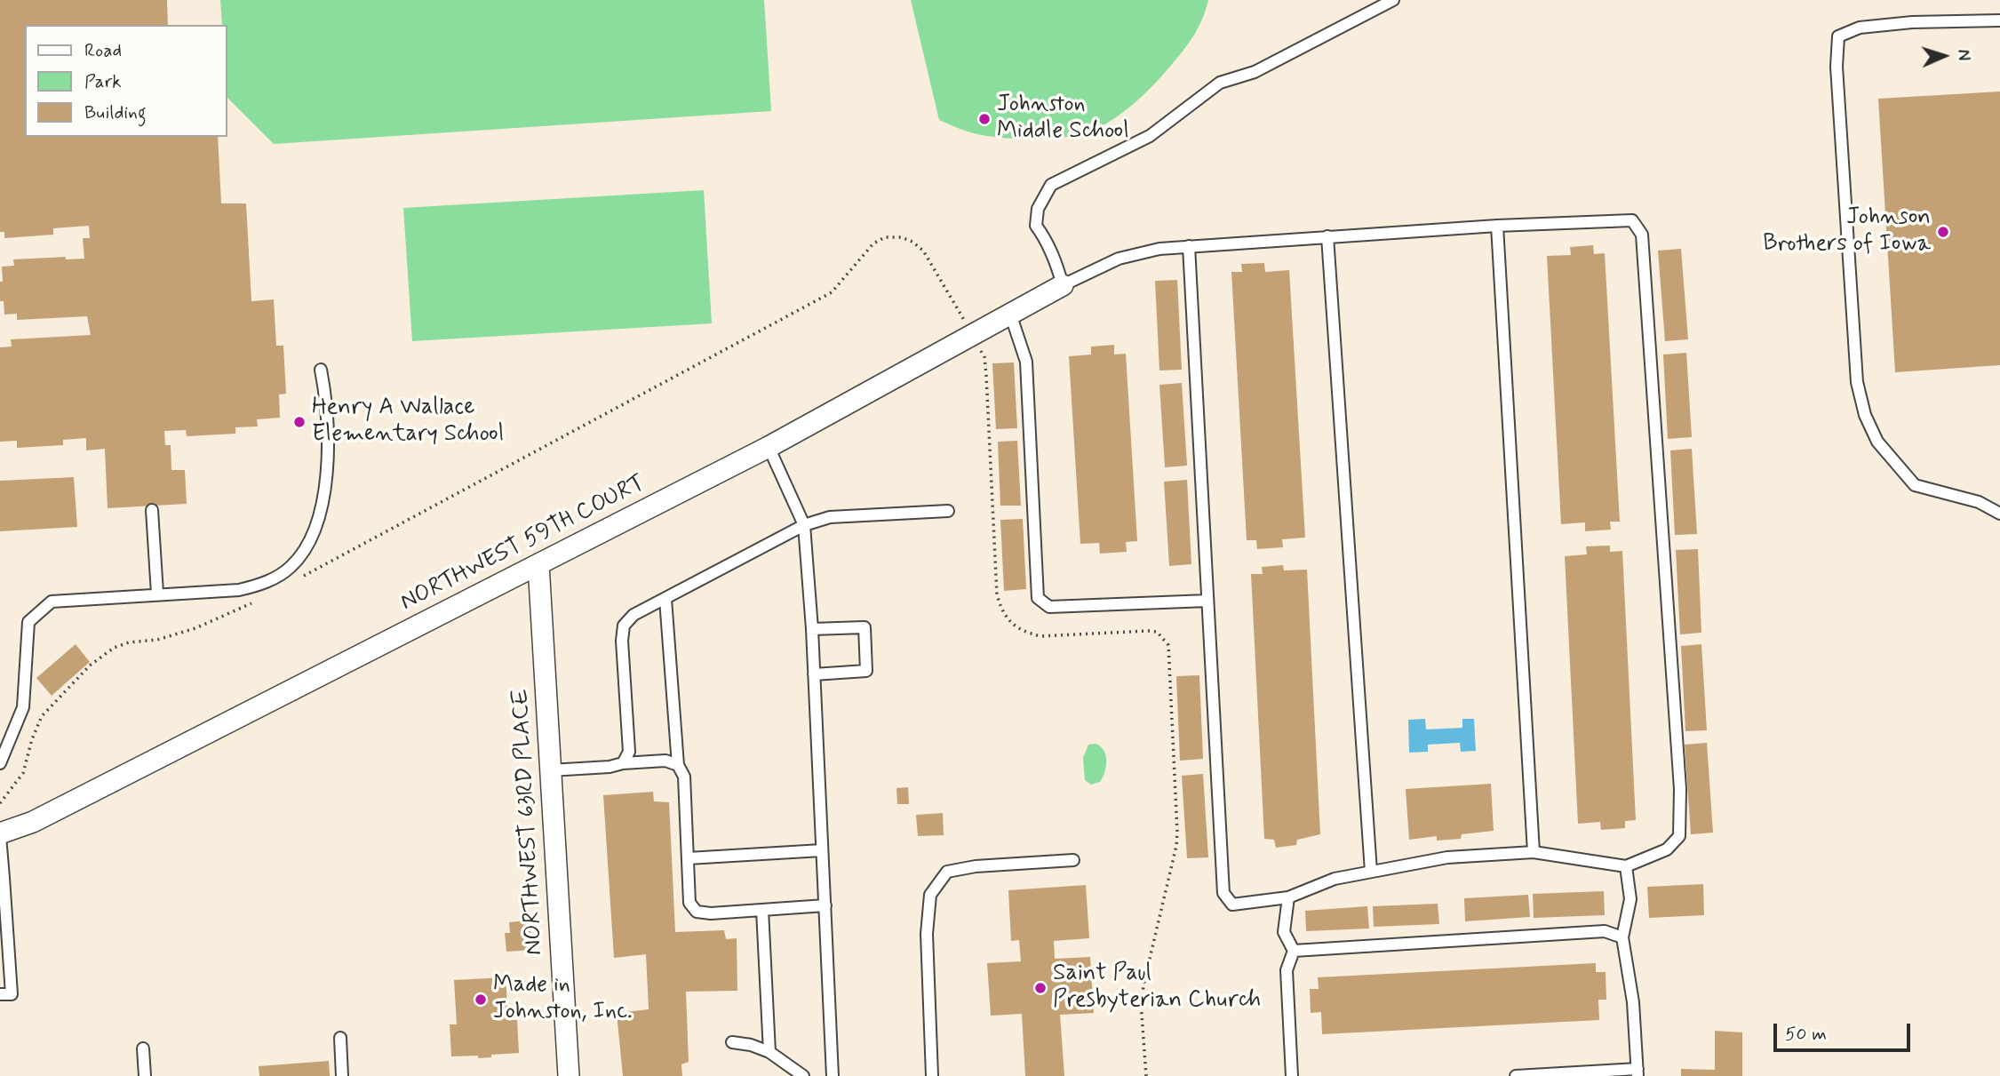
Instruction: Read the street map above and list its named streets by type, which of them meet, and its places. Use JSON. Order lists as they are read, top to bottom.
{
  "streets": {
    "street": ["NORTHWEST 59TH COURT", "NORTHWEST 63RD PLACE"]
  },
  "crossings": [
    ["NORTHWEST 59TH COURT", "NORTHWEST 63RD PLACE"]
  ],
  "places": [
    "Johnston Middle School",
    "Johnson Brothers of Iowa",
    "Henry A Wallace Elementary School",
    "Saint Paul Presbyterian Church",
    "Made in Johnston, Inc."
  ],
  "legend": ["Road", "Park", "Building"],
  "scale_bar": "50 m",
  "north": "right"
}
